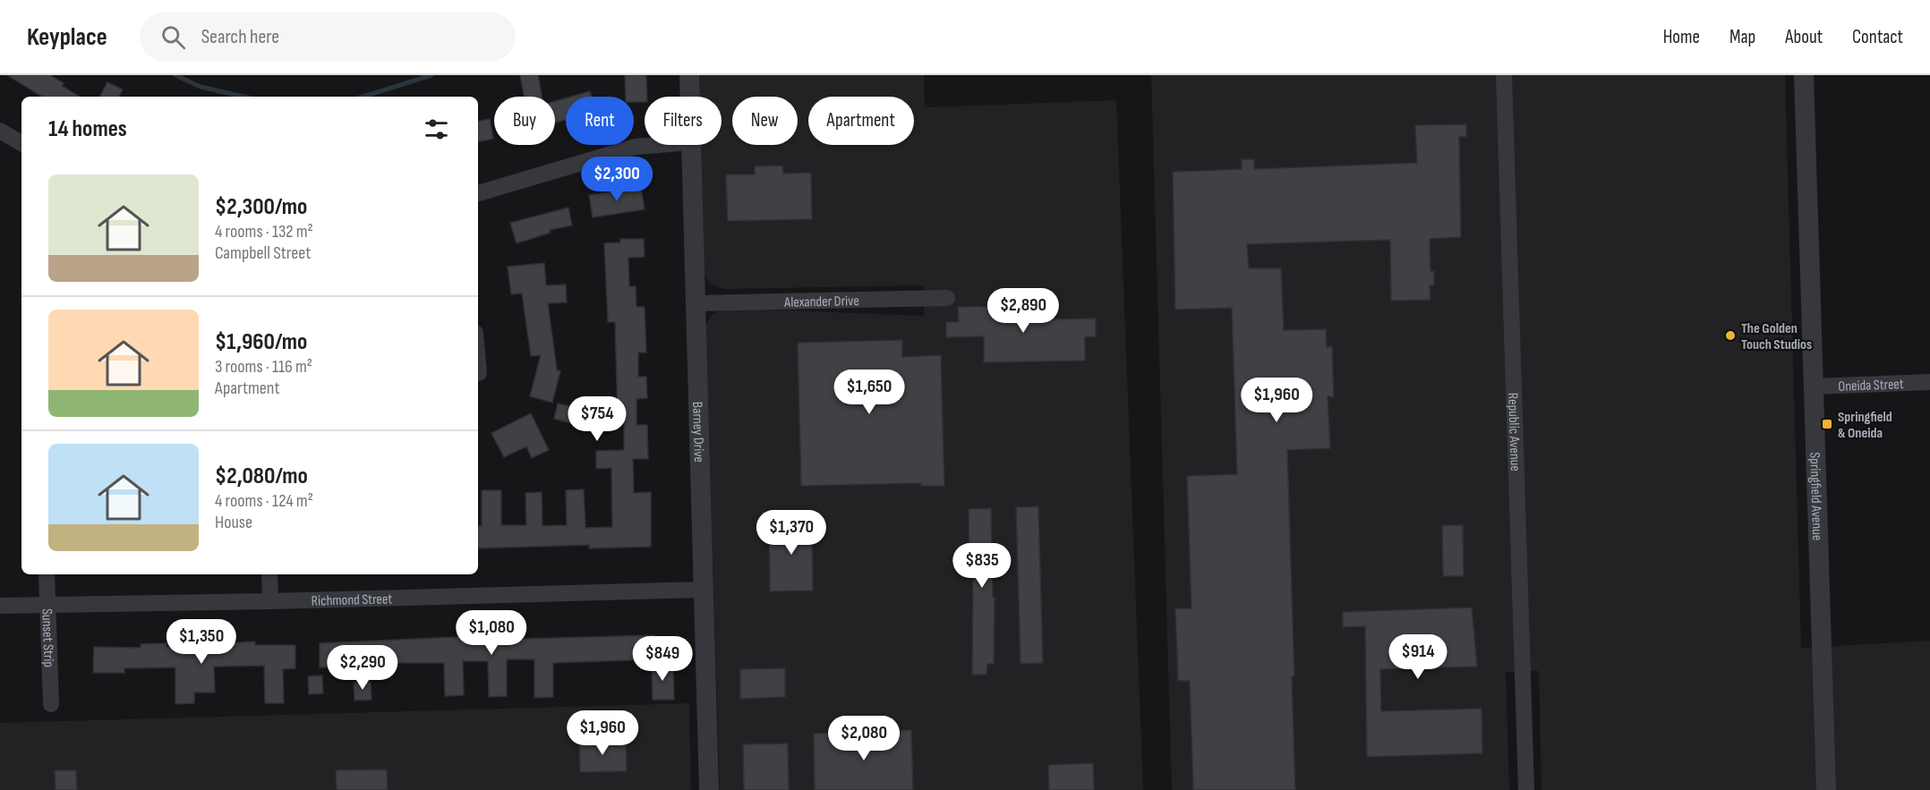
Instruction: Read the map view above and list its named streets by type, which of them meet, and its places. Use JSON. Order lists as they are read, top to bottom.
{
  "streets": {
    "street": [
      "Alexander Drive",
      "Oneida Street",
      "Barney Drive",
      "Republic Avenue",
      "Springfield Avenue",
      "Richmond Street",
      "Sunset Strip"
    ]
  },
  "crossings": [
    ["Alexander Drive", "Barney Drive"],
    ["Oneida Street", "Springfield Avenue"],
    ["Barney Drive", "Richmond Street"],
    ["Richmond Street", "Sunset Strip"]
  ],
  "places": {
    "other": ["The Golden Touch Studios"],
    "transit": ["Springfield & Oneida"]
  },
  "page": {
    "header": "Keyplace",
    "search": "Search here",
    "nav": [
      "Home",
      "Map",
      "About",
      "Contact"
    ],
    "chip": [
      "Buy",
      "Rent",
      "Filters",
      "New",
      "Apartment"
    ],
    "heading": "14 homes",
    "price": [
      "$2,300",
      "$2,890",
      "$1,650",
      "$1,960",
      "$754",
      "$1,370",
      "$835",
      "$1,080",
      "$1,350",
      "$914",
      "$849",
      "$2,290",
      "$1,960",
      "$2,080"
    ],
    "list": [
      {
        "name": "$2,300/mo",
        "note": "4 rooms · 132 m² · Campbell Street"
      },
      {
        "name": "$1,960/mo",
        "note": "3 rooms · 116 m² · Apartment"
      },
      {
        "name": "$2,080/mo",
        "note": "4 rooms · 124 m² · House"
      }
    ]
  }
}
